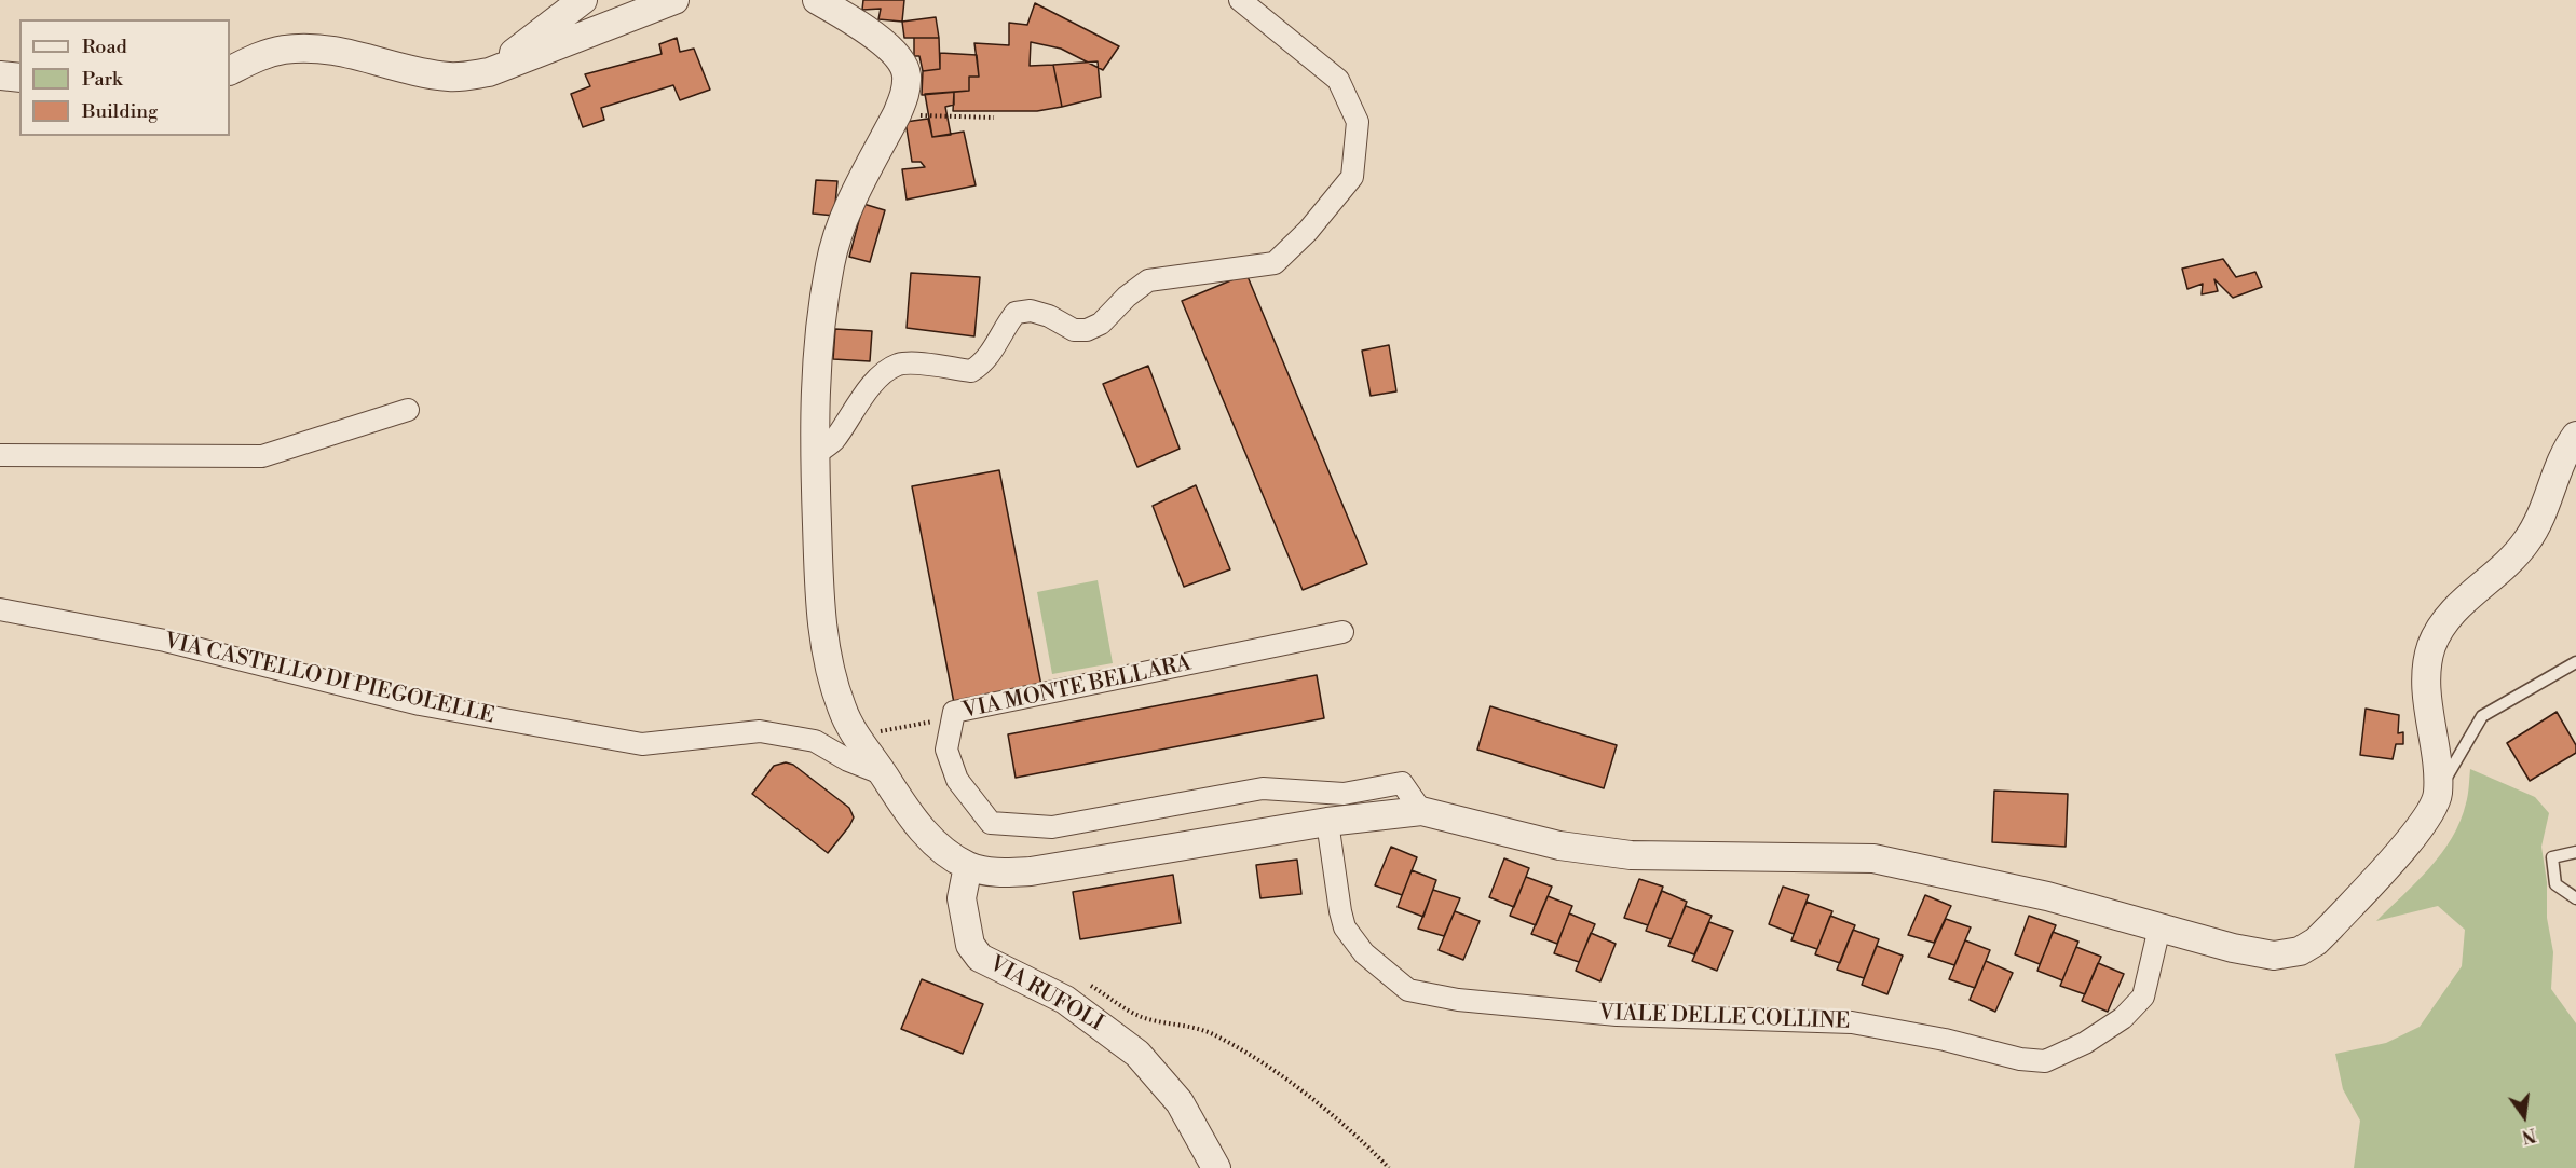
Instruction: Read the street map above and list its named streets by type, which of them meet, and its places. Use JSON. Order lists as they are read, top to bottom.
{
  "streets": {
    "street": [
      "VIA CASTELLO DI PIEGOLELLE",
      "VIA MONTE BELLARA",
      "VIA RUFOLI",
      "VIALE DELLE COLLINE"
    ]
  },
  "legend": ["Road", "Park", "Building"],
  "north": "bottom"
}
